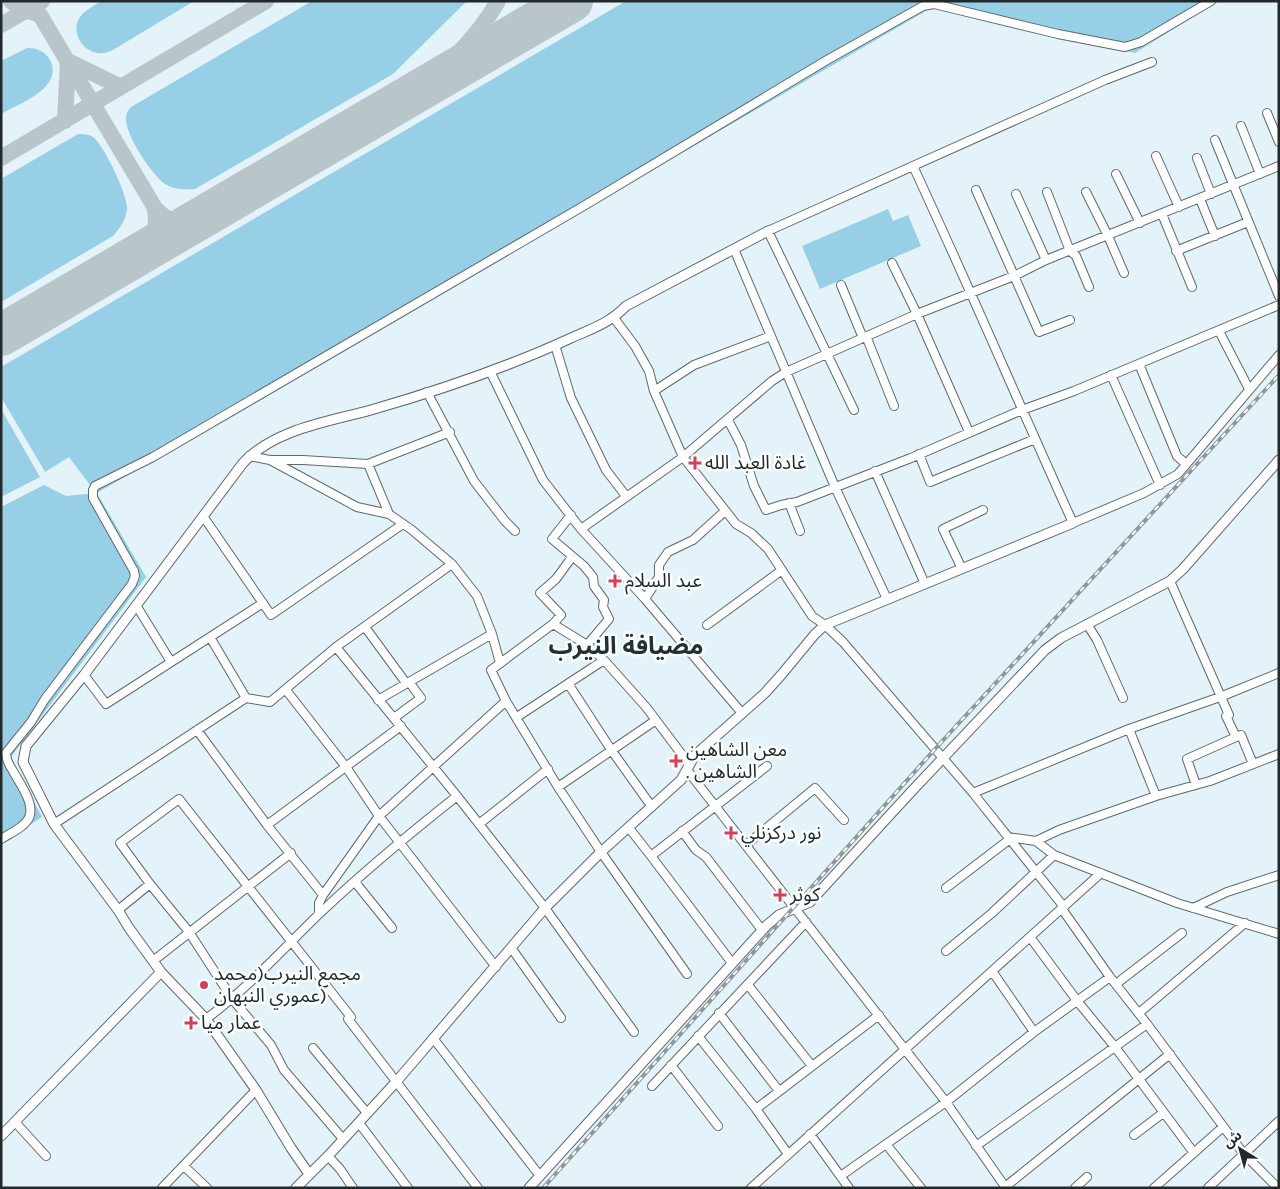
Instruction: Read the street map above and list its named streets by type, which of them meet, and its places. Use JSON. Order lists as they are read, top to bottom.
{
  "districts": ["مضيافة النيرب"],
  "places": {
    "health": [
      "غادة العبد الله",
      "عبد السلام",
      "معن الشاهين . الشاهين",
      "نور دركزنلي",
      "كوثر",
      "عمار ميا"
    ],
    "other": ["مجمع النيرب(محمد عموري النبهان)"]
  },
  "north": "top left"
}
